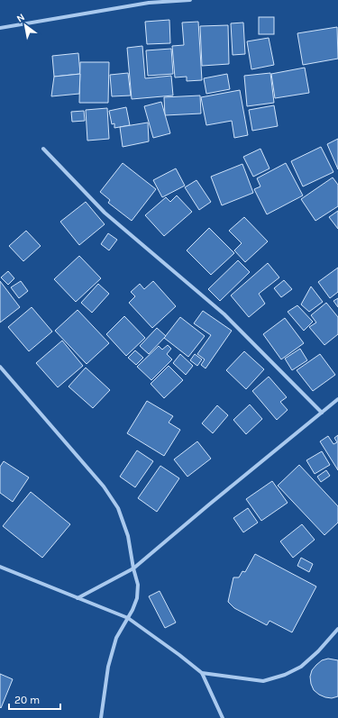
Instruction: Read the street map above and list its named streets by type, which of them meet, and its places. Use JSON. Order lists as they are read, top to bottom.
{
  "scale_bar": "20 m",
  "north": "top left"
}
